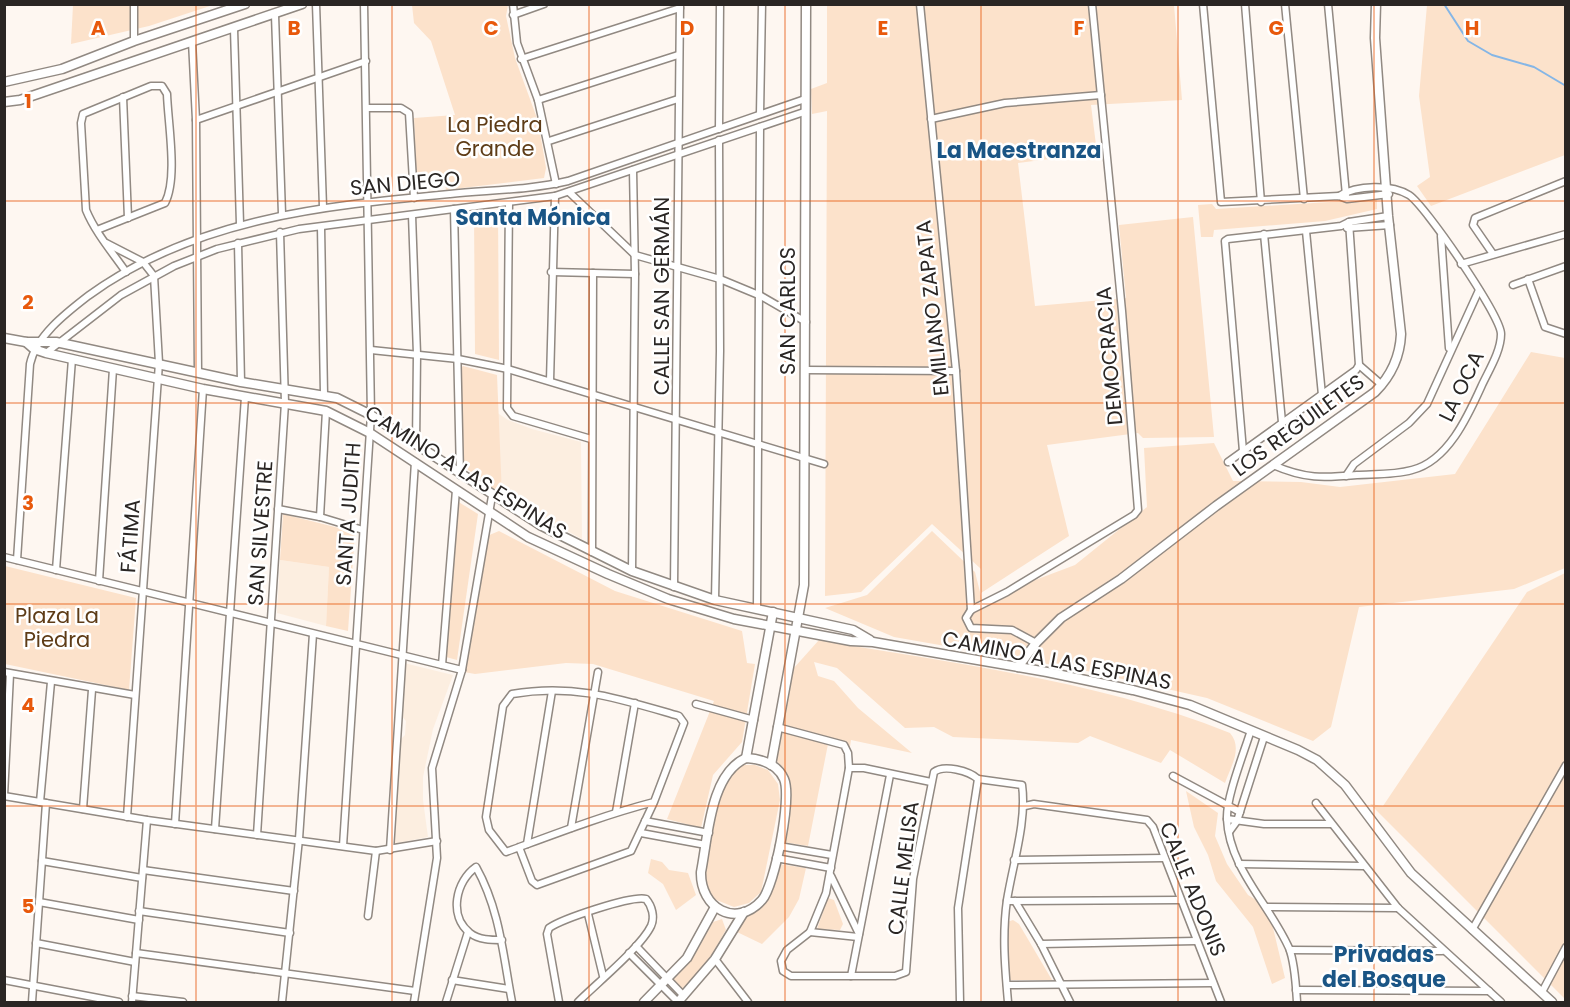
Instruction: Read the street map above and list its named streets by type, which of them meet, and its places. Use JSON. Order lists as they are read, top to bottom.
{
  "streets": {
    "street": [
      "SAN DIEGO",
      "CALLE SAN GERMÁN",
      "EMILIANO ZAPATA",
      "SAN CARLOS",
      "DEMOCRACIA",
      "LA OCA",
      "LOS REGUILETES",
      "CAMINO A LAS ESPINAS",
      "SANTA JUDITH",
      "SAN SILVESTRE",
      "FÁTIMA",
      "CALLE MELISA",
      "CALLE ADONIS"
    ]
  },
  "crossings": [
    ["SAN DIEGO", "CALLE SAN GERMÁN"],
    ["SAN DIEGO", "SAN CARLOS"],
    ["SAN DIEGO", "CAMINO A LAS ESPINAS"],
    ["SAN DIEGO", "SANTA JUDITH"],
    ["SAN DIEGO", "SAN SILVESTRE"],
    ["SAN DIEGO", "FÁTIMA"],
    ["CALLE SAN GERMÁN", "CAMINO A LAS ESPINAS"],
    ["EMILIANO ZAPATA", "DEMOCRACIA"],
    ["SAN CARLOS", "CAMINO A LAS ESPINAS"],
    ["LA OCA", "LOS REGUILETES"],
    ["LOS REGUILETES", "CAMINO A LAS ESPINAS"],
    ["CAMINO A LAS ESPINAS", "SANTA JUDITH"],
    ["CAMINO A LAS ESPINAS", "SAN SILVESTRE"],
    ["CAMINO A LAS ESPINAS", "FÁTIMA"]
  ],
  "districts": ["La Maestranza", "Santa Mónica", "Privadas del Bosque"],
  "parks": ["La Piedra Grande", "Plaza La Piedra"],
  "grid": {
    "columns": [
      "A",
      "B",
      "C",
      "D",
      "E",
      "F",
      "G",
      "H"
    ],
    "rows": [
      "1",
      "2",
      "3",
      "4",
      "5"
    ]
  }
}
